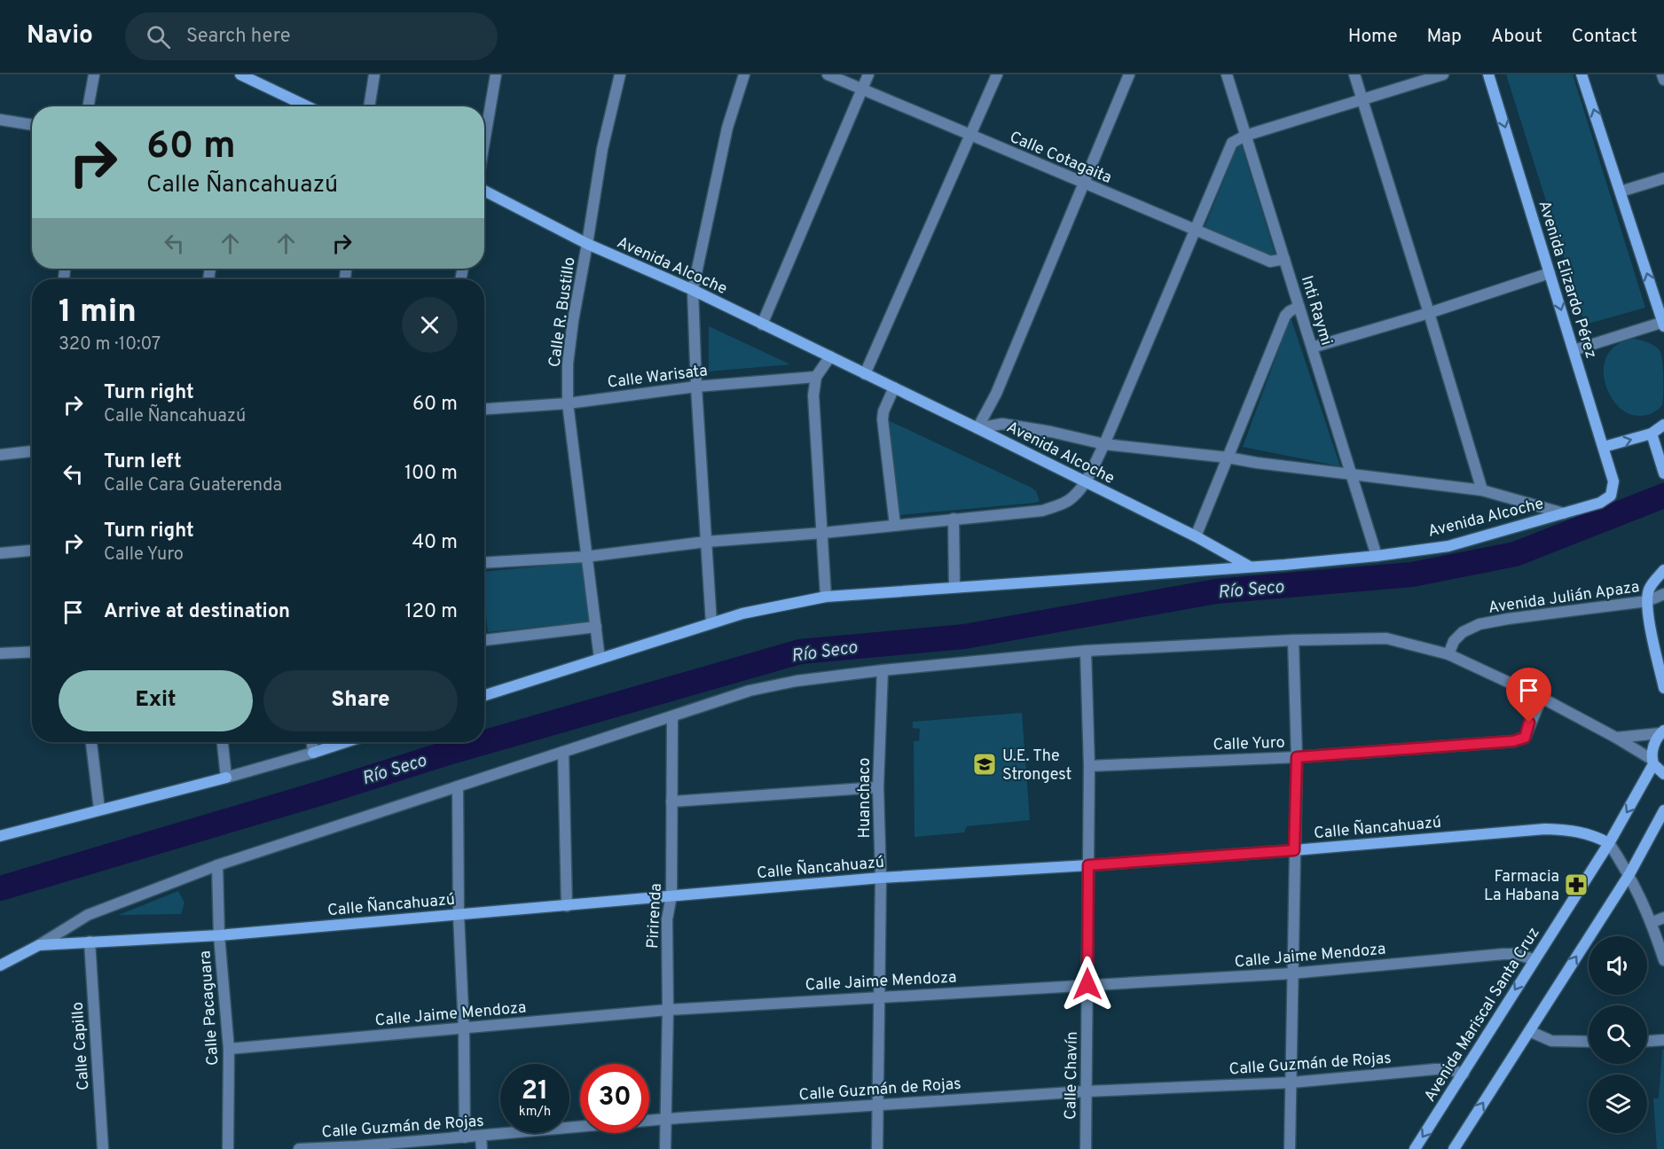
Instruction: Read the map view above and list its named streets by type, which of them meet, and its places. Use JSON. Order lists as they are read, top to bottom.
{
  "streets": {
    "street": [
      "Calle Cotagaita",
      "Avenida Alcoche",
      "Avenida Elizardo Pérez",
      "Inti Raymi",
      "Calle R. Bustillo",
      "Calle Warisata",
      "Avenida Julián Apaza",
      "Calle Yuro",
      "Huanchaco",
      "Calle Ñancahuazú",
      "Pirirenda",
      "Calle Jaime Mendoza",
      "Calle Pacaguara",
      "Avenida Mariscal Santa Cruz",
      "Calle Capillo",
      "Calle Guzmán de Rojas",
      "Calle Chavín"
    ]
  },
  "crossings": [
    ["Calle Cotagaita", "Inti Raymi"],
    ["Avenida Alcoche", "Avenida Elizardo Pérez"],
    ["Avenida Alcoche", "Inti Raymi"],
    ["Avenida Alcoche", "Calle R. Bustillo"],
    ["Calle R. Bustillo", "Calle Warisata"],
    ["Calle Yuro", "Calle Chavín"],
    ["Huanchaco", "Calle Ñancahuazú"],
    ["Huanchaco", "Calle Jaime Mendoza"],
    ["Huanchaco", "Calle Guzmán de Rojas"],
    ["Calle Ñancahuazú", "Pirirenda"],
    ["Calle Ñancahuazú", "Calle Pacaguara"],
    ["Calle Ñancahuazú", "Avenida Mariscal Santa Cruz"],
    ["Calle Ñancahuazú", "Calle Capillo"],
    ["Calle Ñancahuazú", "Calle Chavín"],
    ["Pirirenda", "Calle Jaime Mendoza"],
    ["Pirirenda", "Calle Guzmán de Rojas"],
    ["Calle Jaime Mendoza", "Calle Pacaguara"],
    ["Calle Jaime Mendoza", "Avenida Mariscal Santa Cruz"],
    ["Calle Jaime Mendoza", "Calle Chavín"],
    ["Avenida Mariscal Santa Cruz", "Calle Guzmán de Rojas"],
    ["Calle Guzmán de Rojas", "Calle Chavín"]
  ],
  "water": ["Río Seco"],
  "places": {
    "school or university": ["U.E. The Strongest"],
    "pharmacy": ["Farmacia La Habana"]
  },
  "page": {
    "header": "Navio",
    "search": "Search here",
    "nav": [
      "Home",
      "Map",
      "About",
      "Contact"
    ],
    "turn": ["60 m", "Calle Ñancahuazú"],
    "heading": ["1 min", "320 m · 10:07"],
    "list": [
      {
        "name": "Turn right",
        "note": "Calle Ñancahuazú",
        "value": "60 m"
      },
      {
        "name": "Turn left",
        "note": "Calle Cara Guaterenda",
        "value": "100 m"
      },
      {
        "name": "Turn right",
        "note": "Calle Yuro",
        "value": "40 m"
      },
      {
        "name": "Arrive at destination",
        "value": "120 m"
      }
    ],
    "buttons": ["Exit", "Share"],
    "speed": "21 km/h",
    "limit": "30"
  }
}
